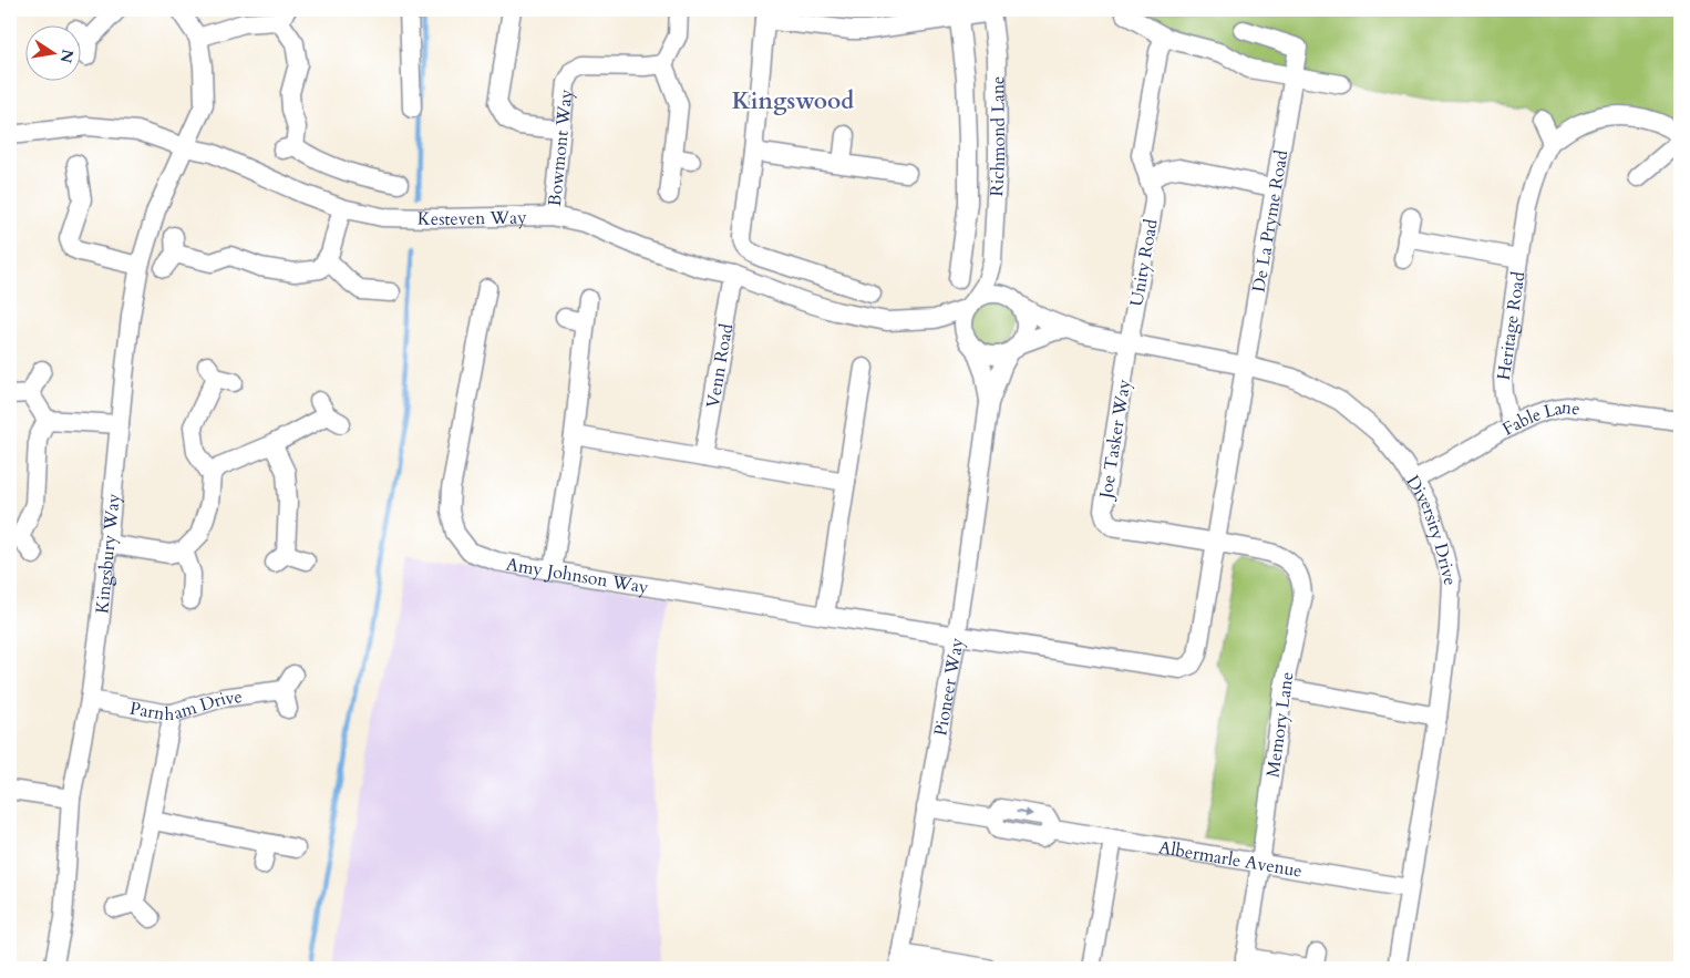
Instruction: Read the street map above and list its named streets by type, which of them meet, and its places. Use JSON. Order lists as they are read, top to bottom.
{
  "streets": {
    "street": [
      "Richmond Lane",
      "Bowmont Way",
      "Kesteven Way",
      "De La Pryme Road",
      "Unity Road",
      "Heritage Road",
      "Venn Road",
      "Fable Lane",
      "Joe Tasker Way",
      "Diversity Drive",
      "Kingsbury Way",
      "Amy Johnson Way",
      "Pioneer Way",
      "Parnham Drive",
      "Memory Lane",
      "Albermarle Avenue"
    ]
  },
  "crossings": [
    ["Richmond Lane", "Kesteven Way"],
    ["Richmond Lane", "Diversity Drive"],
    ["Richmond Lane", "Pioneer Way"],
    ["Bowmont Way", "Kesteven Way"],
    ["Kesteven Way", "Venn Road"],
    ["Kesteven Way", "Diversity Drive"],
    ["Kesteven Way", "Kingsbury Way"],
    ["Kesteven Way", "Pioneer Way"],
    ["De La Pryme Road", "Diversity Drive"],
    ["Unity Road", "Joe Tasker Way"],
    ["Unity Road", "Diversity Drive"],
    ["Heritage Road", "Fable Lane"],
    ["Fable Lane", "Diversity Drive"],
    ["Joe Tasker Way", "Diversity Drive"],
    ["Joe Tasker Way", "Memory Lane"],
    ["Diversity Drive", "Pioneer Way"],
    ["Diversity Drive", "Albermarle Avenue"],
    ["Kingsbury Way", "Parnham Drive"],
    ["Amy Johnson Way", "Pioneer Way"],
    ["Pioneer Way", "Albermarle Avenue"],
    ["Memory Lane", "Albermarle Avenue"]
  ],
  "districts": ["Kingswood"],
  "north": "right"
}
